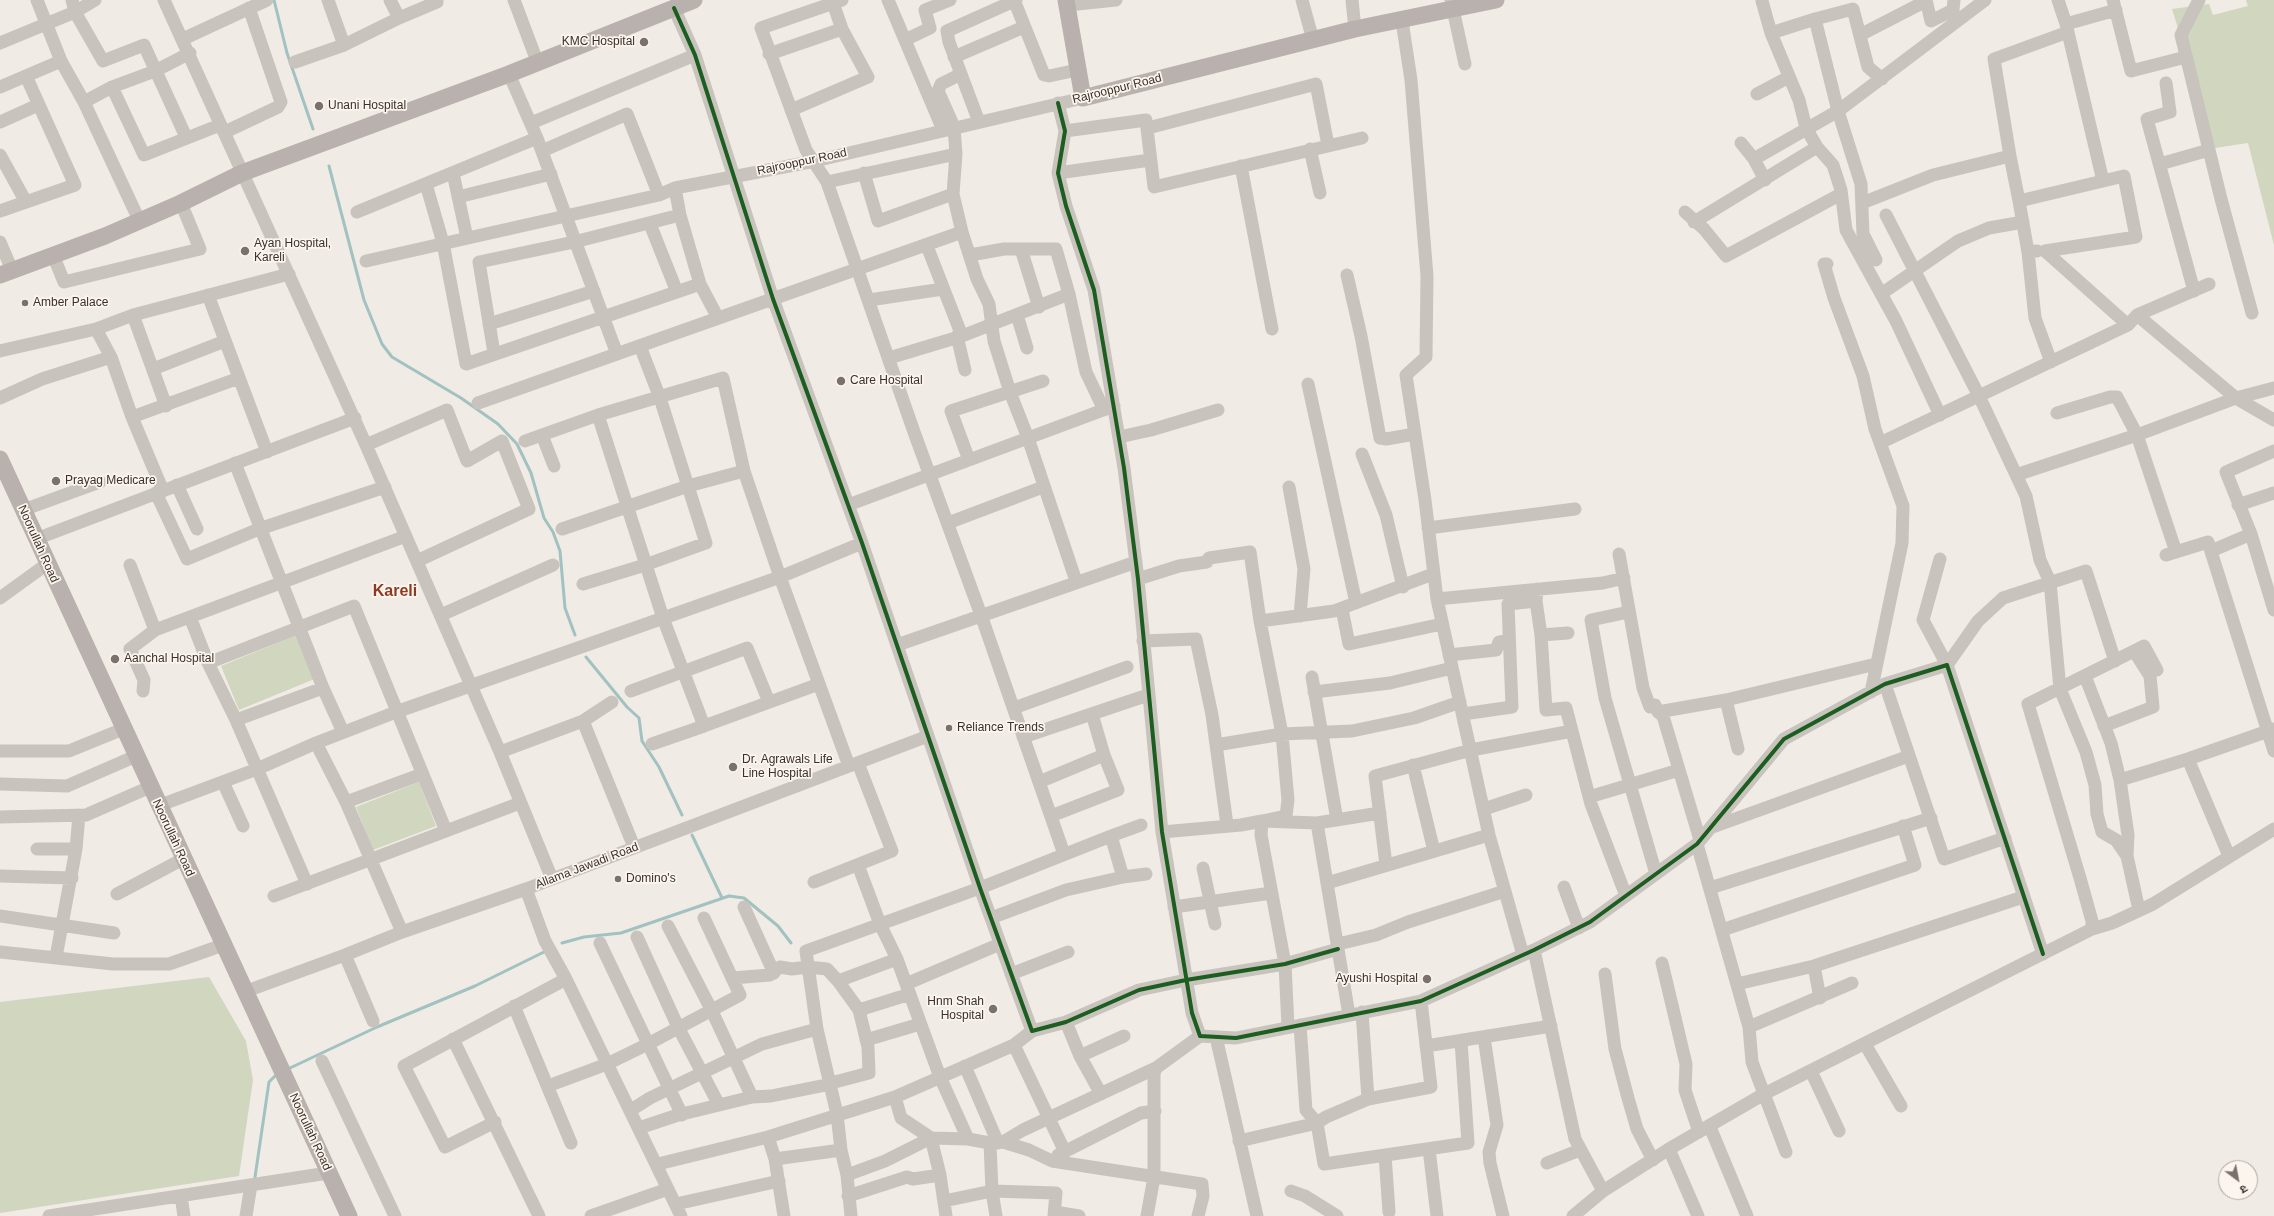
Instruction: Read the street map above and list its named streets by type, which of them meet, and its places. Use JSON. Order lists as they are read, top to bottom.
{
  "streets": {
    "main road": ["Rajrooppur Road", "Noorullah Road"],
    "street": ["Allama Jawadi Road"]
  },
  "crossings": [
    ["Noorullah Road", "Allama Jawadi Road"]
  ],
  "districts": ["Kareli"],
  "places": [
    "KMC Hospital",
    "Unani Hospital",
    "Ayan Hospital, Kareli",
    "Amber Palace",
    "Care Hospital",
    "Prayag Medicare",
    "Aanchal Hospital",
    "Reliance Trends",
    "Dr. Agrawals Life Line Hospital",
    "Domino's",
    "Ayushi Hospital",
    "Hnm Shah Hospital"
  ],
  "north": "bottom right"
}
